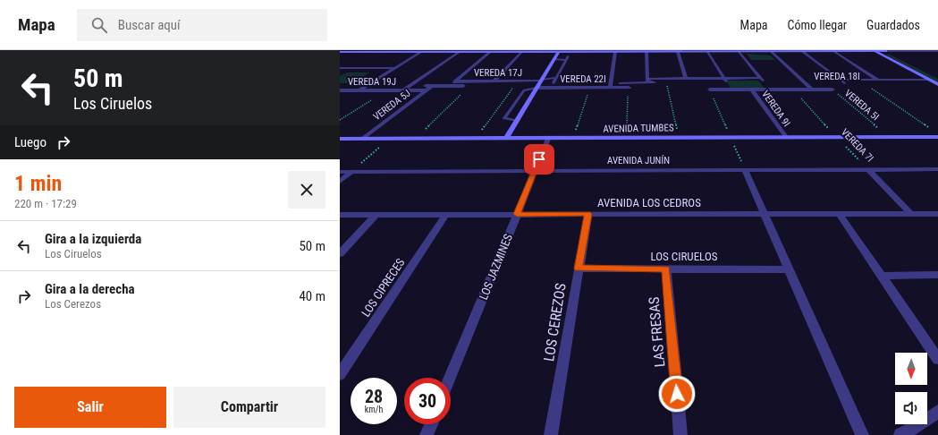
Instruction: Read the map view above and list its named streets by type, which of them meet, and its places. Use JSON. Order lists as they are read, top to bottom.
{
  "streets": {
    "street": [
      "VEREDA 17J",
      "VEREDA 18I",
      "VEREDA 22I",
      "VEREDA 19J",
      "VEREDA 5J",
      "VEREDA 9I",
      "AVENIDA TUMBES",
      "VEREDA 7I",
      "AVENIDA JUNÍN",
      "AVENIDA LOS CEDROS",
      "LOS CIRUELOS",
      "LOS JAZMINES",
      "LOS CIPRECES",
      "LOS CEREZOS",
      "LAS FRESAS"
    ],
    "path": ["VEREDA 5I"]
  },
  "crossings": [
    ["VEREDA 18I", "VEREDA 5I"],
    ["VEREDA 19J", "VEREDA 5J"],
    ["VEREDA 5J", "AVENIDA TUMBES"],
    ["VEREDA 5I", "AVENIDA TUMBES"],
    ["VEREDA 9I", "AVENIDA TUMBES"],
    ["AVENIDA TUMBES", "VEREDA 7I"],
    ["AVENIDA TUMBES", "LOS JAZMINES"],
    ["VEREDA 7I", "AVENIDA JUNÍN"],
    ["VEREDA 7I", "AVENIDA LOS CEDROS"],
    ["AVENIDA JUNÍN", "LOS JAZMINES"],
    ["AVENIDA LOS CEDROS", "LOS JAZMINES"],
    ["AVENIDA LOS CEDROS", "LOS CIPRECES"],
    ["AVENIDA LOS CEDROS", "LOS CEREZOS"],
    ["LOS CIRUELOS", "LOS CEREZOS"],
    ["LOS CIRUELOS", "LAS FRESAS"]
  ],
  "north": "bottom",
  "page": {
    "header": "Mapa",
    "search": "Buscar aquí",
    "nav": ["Mapa", "Cómo llegar", "Guardados"],
    "turn": ["50 m", "Los Ciruelos"],
    "then": "Luego",
    "heading": ["1 min", "220 m · 17:29"],
    "list": [
      {
        "name": "Gira a la izquierda",
        "note": "Los Ciruelos",
        "value": "50 m"
      },
      {
        "name": "Gira a la derecha",
        "note": "Los Cerezos",
        "value": "40 m"
      }
    ],
    "speed": "28 km/h",
    "limit": "30",
    "buttons": ["Salir", "Compartir"]
  }
}
